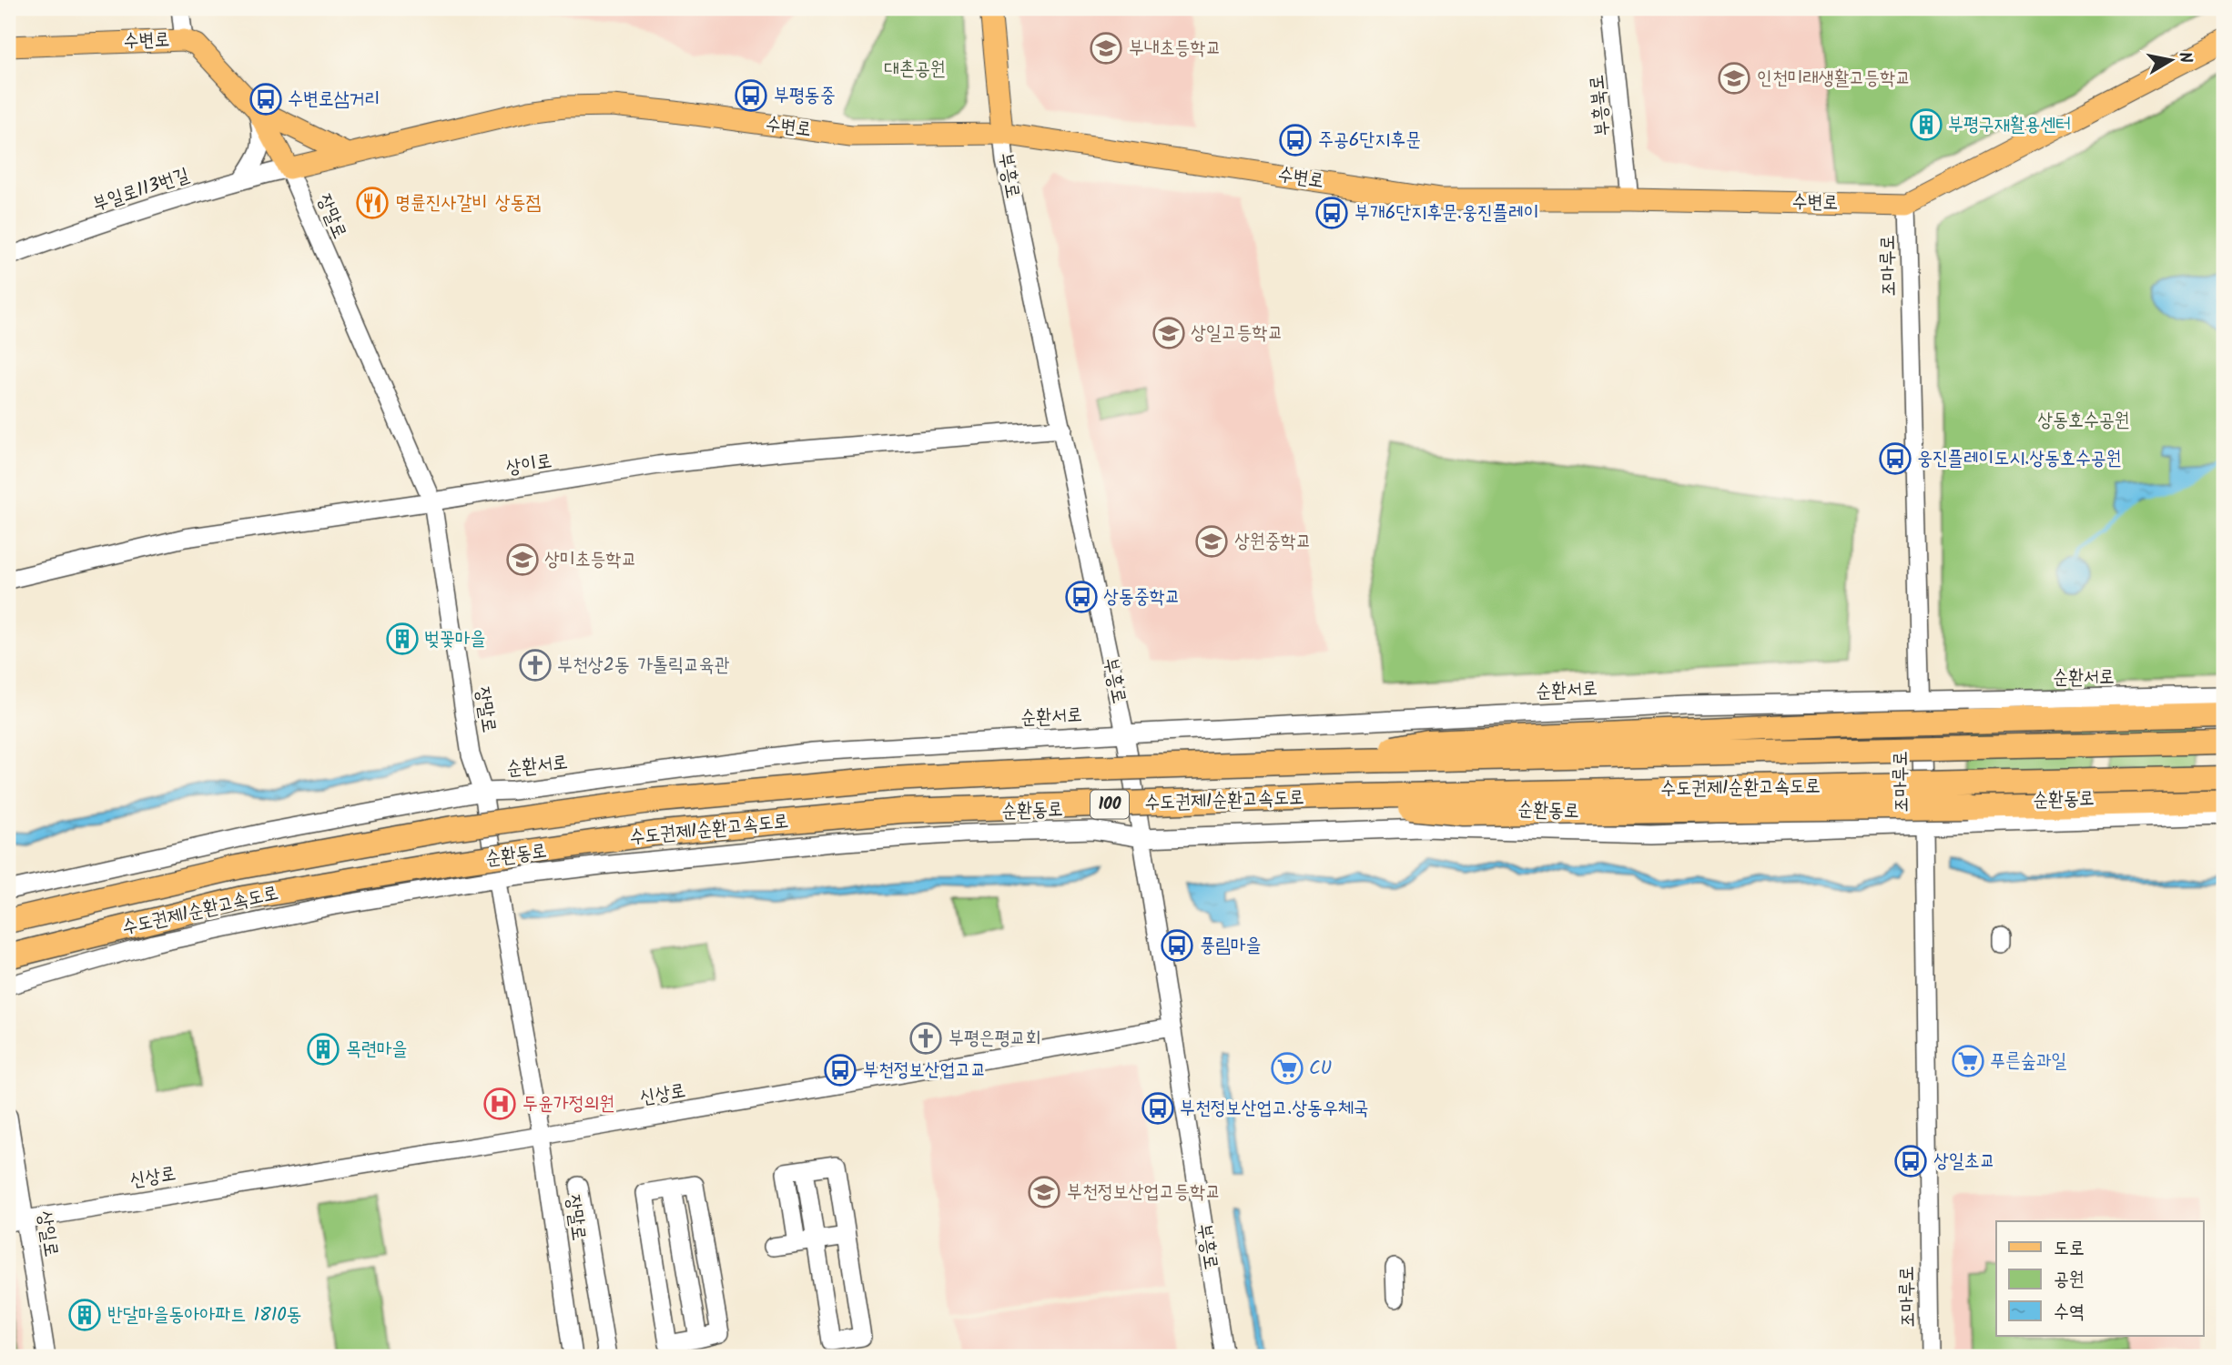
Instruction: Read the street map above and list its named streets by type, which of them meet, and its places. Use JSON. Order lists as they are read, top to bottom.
{
  "streets": {
    "highway": ["수도권제1순환고속도로", "100"],
    "main road": ["수변로", "부흥로"],
    "street": [
      "부흥북로",
      "부일로113번길",
      "장말로",
      "조마루로",
      "상이로",
      "순환서로",
      "순환동로",
      "신상로",
      "상일로"
    ]
  },
  "crossings": [
    ["수변로", "부흥북로"],
    ["수변로", "부흥로"],
    ["수변로", "부일로113번길"],
    ["수변로", "장말로"],
    ["수변로", "조마루로"],
    ["부흥로", "상이로"],
    ["부흥로", "순환서로"],
    ["부흥로", "순환동로"],
    ["부흥로", "신상로"],
    ["부일로113번길", "장말로"],
    ["장말로", "상이로"],
    ["장말로", "순환서로"],
    ["장말로", "순환동로"],
    ["장말로", "신상로"],
    ["조마루로", "순환서로"],
    ["조마루로", "순환동로"],
    ["신상로", "상일로"]
  ],
  "parks": ["대촌공원", "상동호수공원"],
  "places": {
    "school or university": [
      "부내초등학교",
      "인천미래생활고등학교",
      "상일고등학교",
      "상원중학교",
      "상미초등학교",
      "부천정보산업고등학교"
    ],
    "bus stop": [
      "부평동중",
      "수변로삼거리",
      "주공6단지후문",
      "부개6단지후문.웅진플레이",
      "웅진플레이도시.상동호수공원",
      "상동중학교",
      "풍림마을",
      "부천정보산업고교",
      "부천정보산업고.상동우체국",
      "상일초교"
    ],
    "building": [
      "부평구재활용센터",
      "벚꽃마을",
      "목련마을",
      "반달마을동아아파트 1810동"
    ],
    "restaurant": ["명륜진사갈비 상동점"],
    "church": ["부천상2동 가톨릭교육관", "부평은평교회"],
    "supermarket": ["푸른숲과일", "CU"],
    "hospital": ["두윤가정의원"]
  },
  "legend": ["도로", "공원", "수역"],
  "north": "right"
}
